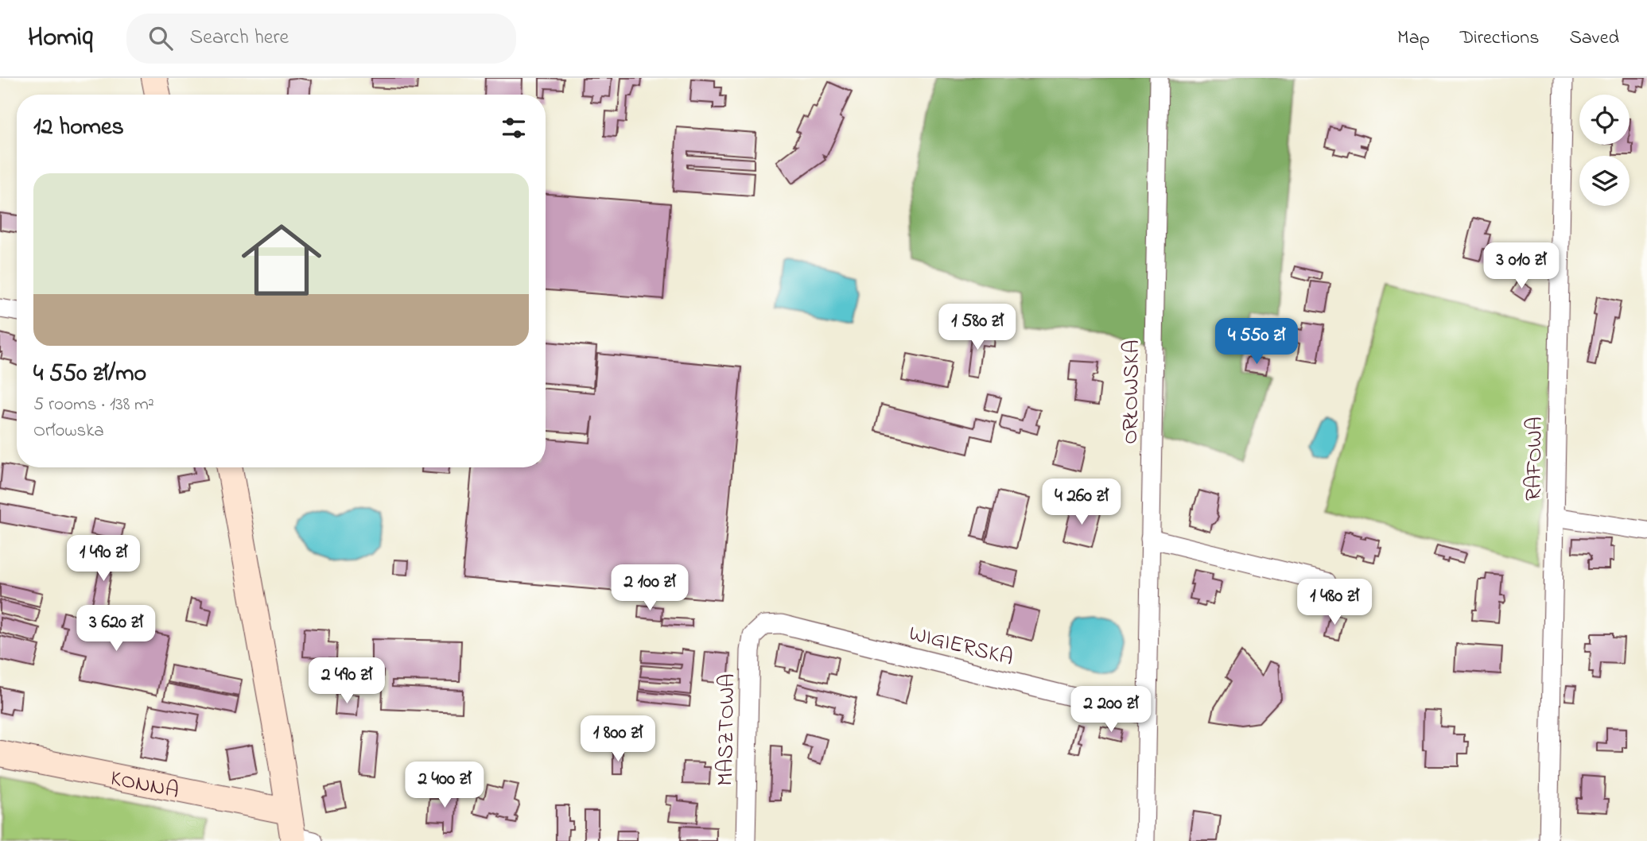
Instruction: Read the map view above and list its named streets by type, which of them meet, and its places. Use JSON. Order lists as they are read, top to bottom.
{
  "streets": {
    "street": [
      "ORŁOWSKA",
      "RAFOWA",
      "WIGIERSKA",
      "MASZTOWA",
      "KONNA"
    ]
  },
  "crossings": [
    ["ORŁOWSKA", "WIGIERSKA"],
    ["WIGIERSKA", "MASZTOWA"]
  ],
  "page": {
    "header": "Homiq",
    "search": "Search here",
    "nav": ["Map", "Directions", "Saved"],
    "heading": "12 homes",
    "list": [
      {
        "name": "4 550 zł/mo",
        "note": "5 rooms · 138 m² · Orłowska"
      }
    ],
    "price": [
      "3 010 zł",
      "1 580 zł",
      "4 550 zł",
      "4 260 zł",
      "1 490 zł",
      "2 100 zł",
      "1 480 zł",
      "3 620 zł",
      "2 490 zł",
      "2 200 zł",
      "1 800 zł",
      "2 400 zł"
    ]
  }
}
